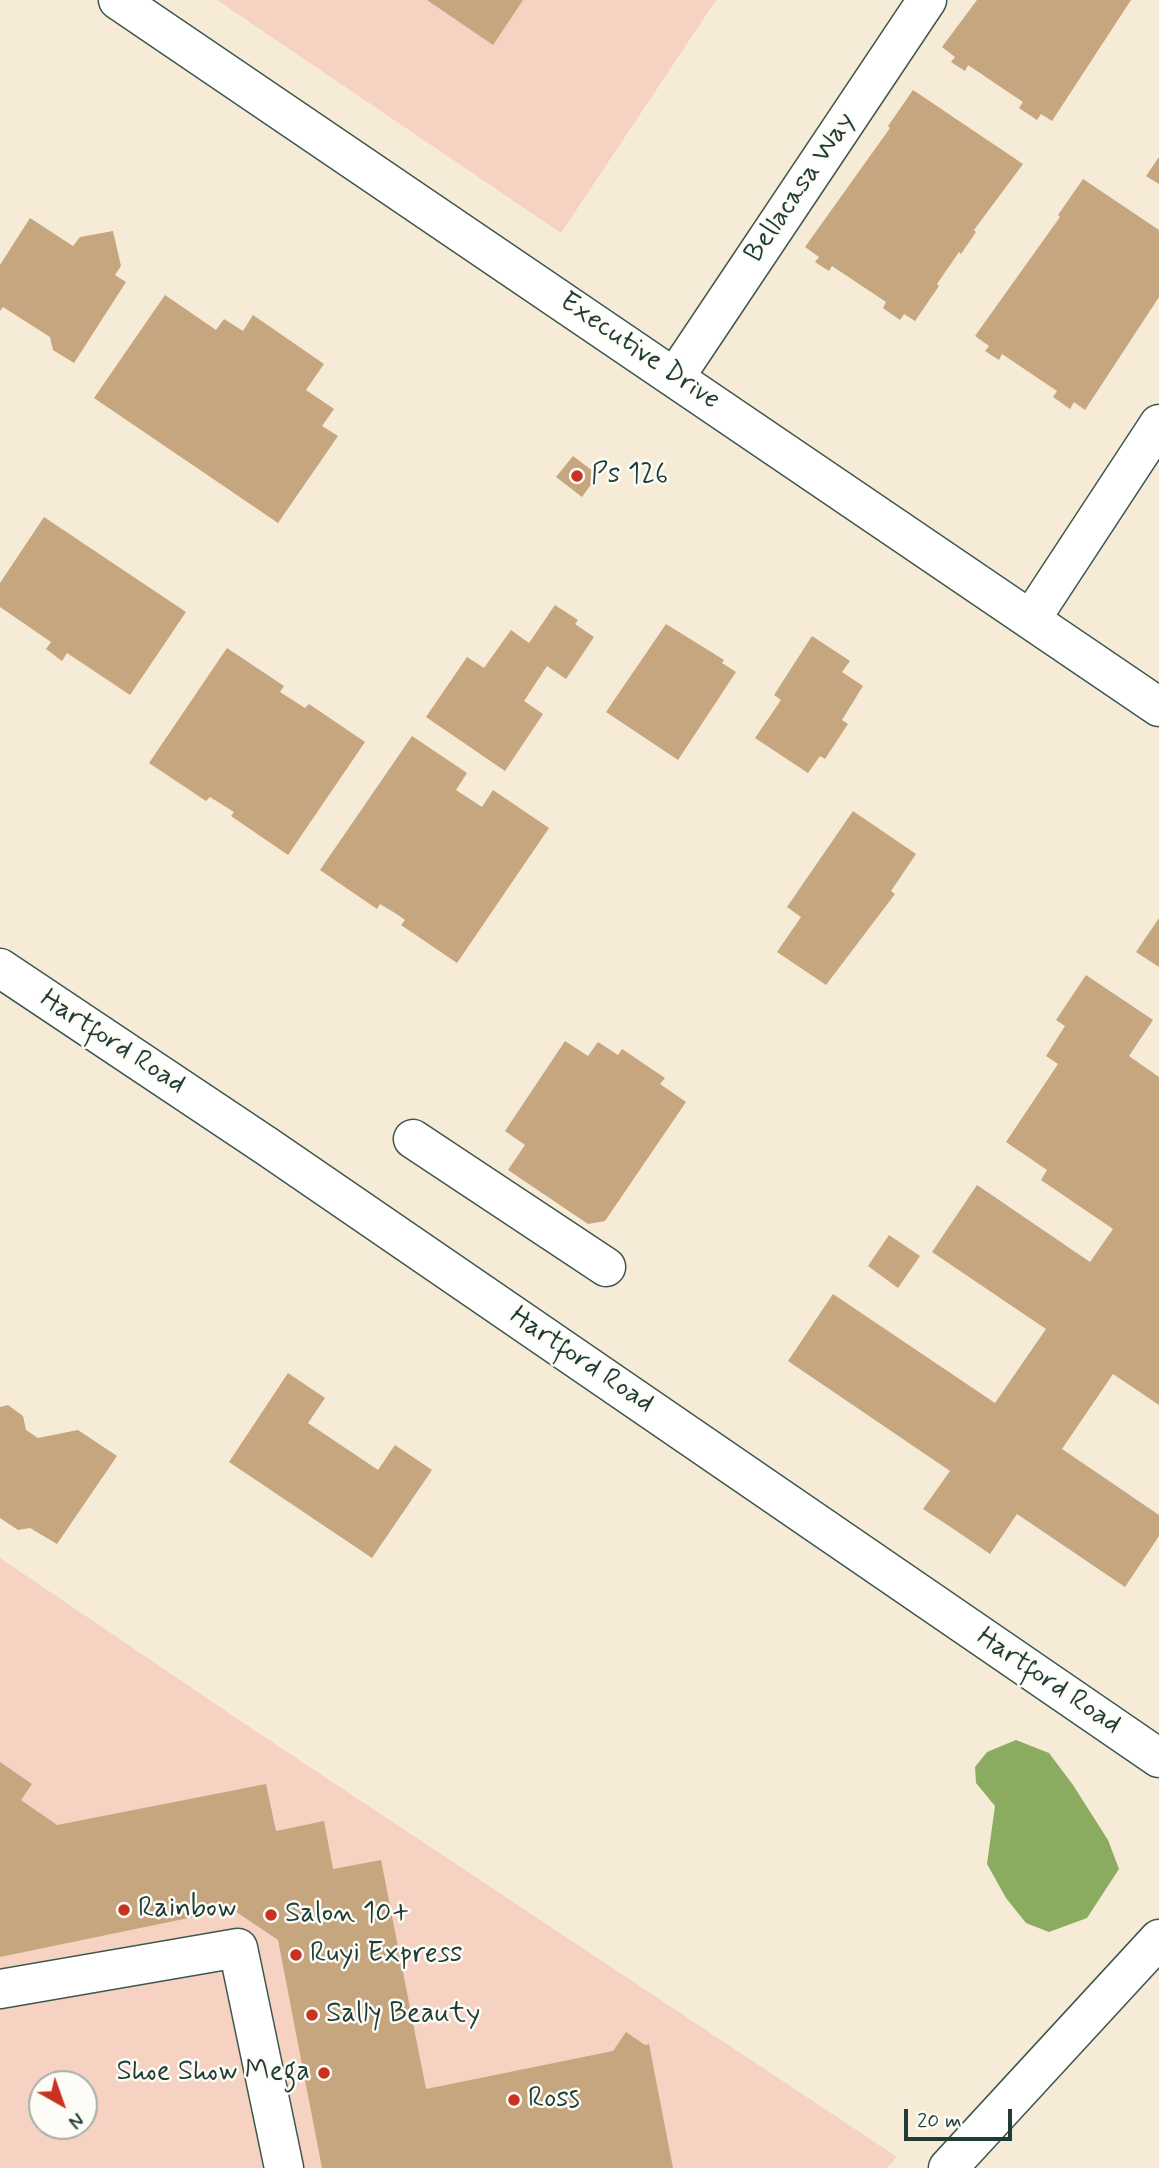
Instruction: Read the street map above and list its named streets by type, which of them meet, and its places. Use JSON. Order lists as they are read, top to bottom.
{
  "streets": {
    "street": ["Bellacasa Way", "Executive Drive", "Hartford Road"]
  },
  "crossings": [
    ["Bellacasa Way", "Executive Drive"]
  ],
  "places": [
    "Ps 126",
    "Rainbow",
    "Salon 10+",
    "Ruyi Express",
    "Sally Beauty",
    "Shoe Show Mega",
    "Ross"
  ],
  "scale_bar": "20 m",
  "north": "bottom right"
}
